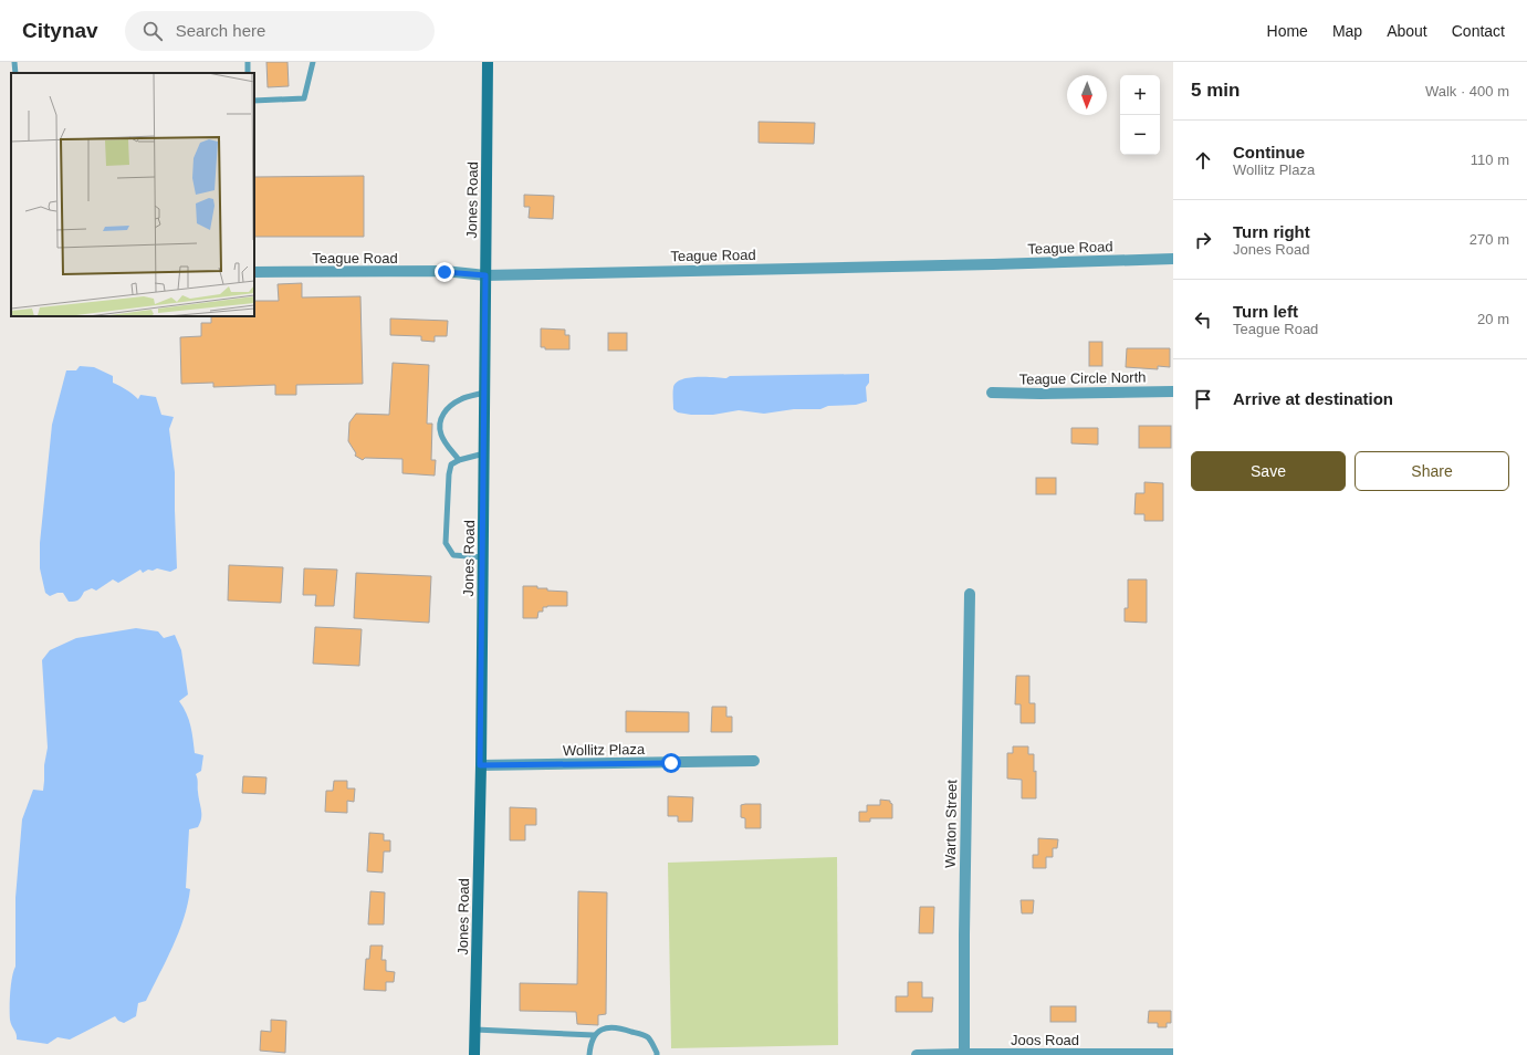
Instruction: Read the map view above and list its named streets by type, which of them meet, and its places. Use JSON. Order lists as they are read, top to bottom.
{
  "streets": {
    "street": [
      "Jones Road",
      "Teague Road",
      "Teague Circle North",
      "Wollitz Plaza",
      "Warton Street",
      "Joos Road"
    ]
  },
  "crossings": [
    ["Jones Road", "Teague Road"],
    ["Jones Road", "Wollitz Plaza"],
    ["Warton Street", "Joos Road"]
  ],
  "north": "bottom",
  "page": {
    "header": "Citynav",
    "search": "Search here",
    "nav": [
      "Home",
      "Map",
      "About",
      "Contact"
    ],
    "heading": ["5 min", "Walk · 400 m"],
    "map_buttons": ["+", "−"],
    "list": [
      ["Continue", "Wollitz Plaza", "110 m"],
      ["Turn right", "Jones Road", "270 m"],
      ["Turn left", "Teague Road", "20 m"],
      "Arrive at destination"
    ],
    "buttons": ["Save", "Share"]
  }
}
